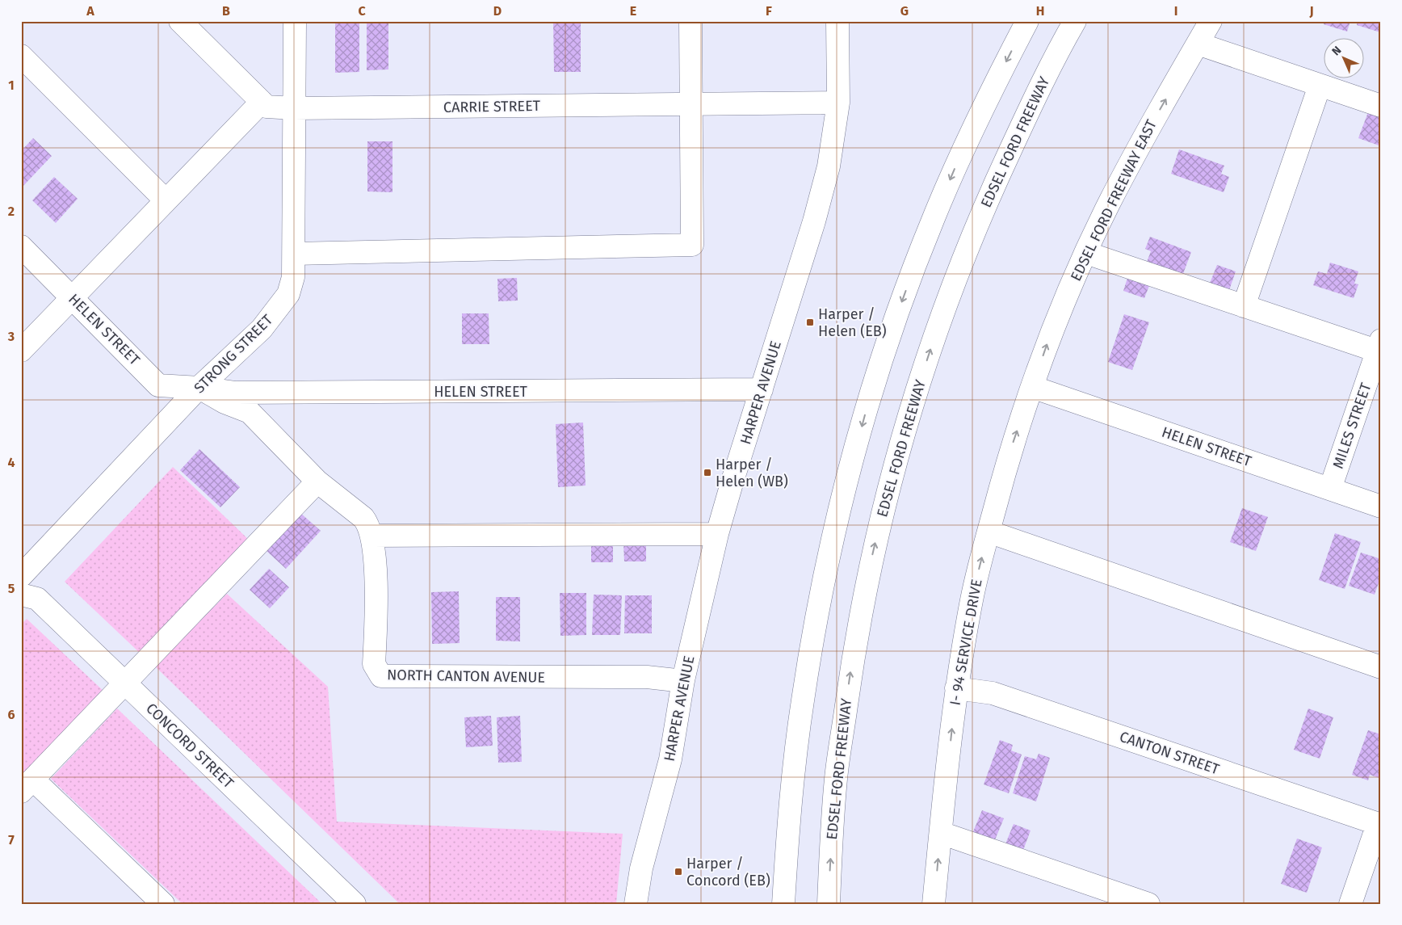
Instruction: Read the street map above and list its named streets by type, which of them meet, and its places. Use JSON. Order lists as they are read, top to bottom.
{
  "streets": {
    "main road": [
      "CARRIE STREET",
      "EDSEL FORD FREEWAY",
      "EDSEL FORD FREEWAY EAST",
      "HELEN STREET",
      "STRONG STREET",
      "HARPER AVENUE",
      "MILES STREET",
      "I- 94 SERVICE DRIVE",
      "NORTH CANTON AVENUE",
      "CONCORD STREET",
      "CANTON STREET"
    ]
  },
  "crossings": [
    ["CARRIE STREET", "STRONG STREET"],
    ["CARRIE STREET", "HARPER AVENUE"],
    ["EDSEL FORD FREEWAY EAST", "HELEN STREET"],
    ["EDSEL FORD FREEWAY EAST", "I- 94 SERVICE DRIVE"],
    ["HELEN STREET", "STRONG STREET"],
    ["HELEN STREET", "HARPER AVENUE"],
    ["HELEN STREET", "MILES STREET"],
    ["HELEN STREET", "I- 94 SERVICE DRIVE"],
    ["HELEN STREET", "NORTH CANTON AVENUE"],
    ["STRONG STREET", "NORTH CANTON AVENUE"],
    ["HARPER AVENUE", "NORTH CANTON AVENUE"],
    ["I- 94 SERVICE DRIVE", "CANTON STREET"]
  ],
  "places": {
    "transit": ["Harper / Helen (EB)", "Harper / Helen (WB)", "Harper / Concord (EB)"]
  },
  "north": "top left",
  "grid": {
    "columns": [
      "A",
      "B",
      "C",
      "D",
      "E",
      "F",
      "G",
      "H",
      "I",
      "J"
    ],
    "rows": [
      "1",
      "2",
      "3",
      "4",
      "5",
      "6",
      "7"
    ]
  }
}
